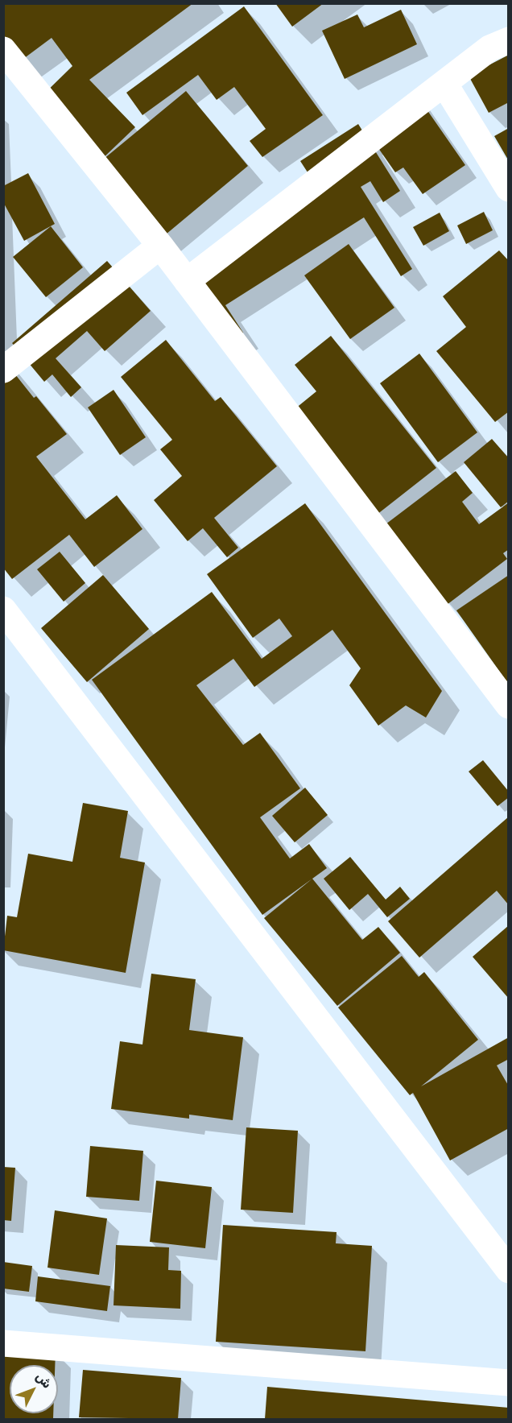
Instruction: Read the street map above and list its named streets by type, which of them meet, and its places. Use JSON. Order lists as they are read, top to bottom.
{
  "north": "top right"
}
